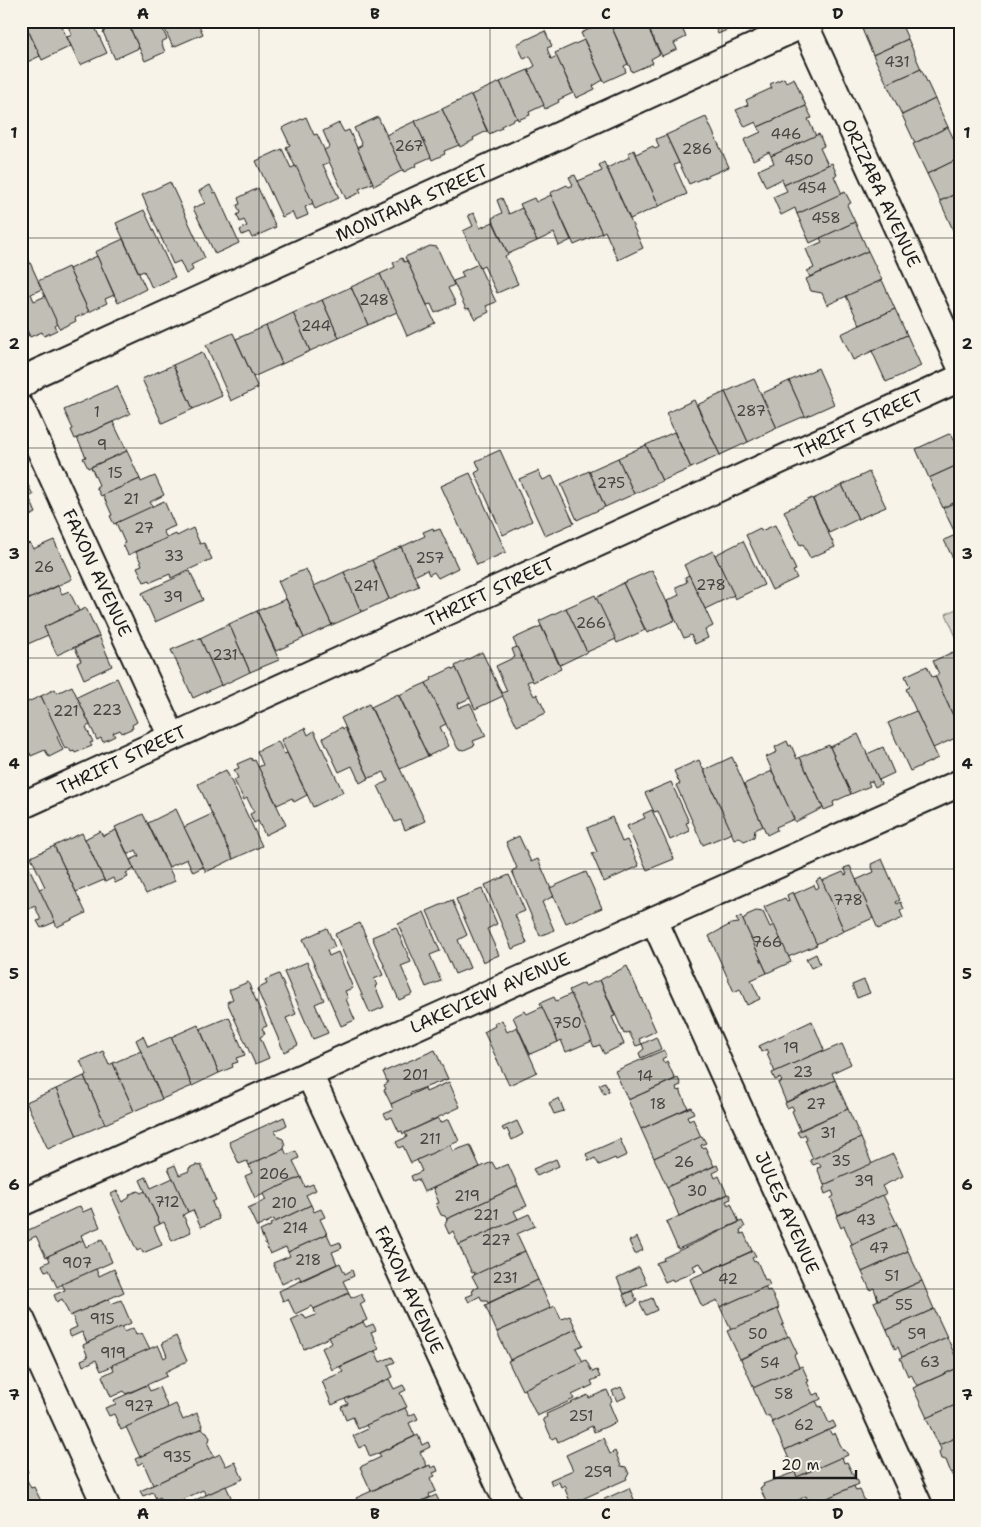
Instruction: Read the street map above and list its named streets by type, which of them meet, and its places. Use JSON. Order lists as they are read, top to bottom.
{
  "streets": {
    "street": [
      "ORIZABA AVENUE",
      "MONTANA STREET",
      "THRIFT STREET",
      "FAXON AVENUE",
      "LAKEVIEW AVENUE",
      "JULES AVENUE"
    ]
  },
  "crossings": [
    ["ORIZABA AVENUE", "MONTANA STREET"],
    ["THRIFT STREET", "FAXON AVENUE"],
    ["FAXON AVENUE", "LAKEVIEW AVENUE"],
    ["LAKEVIEW AVENUE", "JULES AVENUE"]
  ],
  "house_numbers": [
    "431",
    "446",
    "267",
    "286",
    "450",
    "454",
    "458",
    "248",
    "244",
    "287",
    "1",
    "9",
    "15",
    "275",
    "21",
    "27",
    "33",
    "257",
    "26",
    "278",
    "241",
    "39",
    "266",
    "231",
    "223",
    "221",
    "778",
    "766",
    "750",
    "19",
    "23",
    "201",
    "14",
    "18",
    "27",
    "31",
    "211",
    "35",
    "26",
    "206",
    "39",
    "30",
    "219",
    "712",
    "210",
    "221",
    "43",
    "214",
    "227",
    "47",
    "218",
    "907",
    "51",
    "231",
    "42",
    "55",
    "915",
    "50",
    "59",
    "919",
    "63",
    "54",
    "58",
    "927",
    "251",
    "62",
    "935",
    "259"
  ],
  "scale_bar": "20 m",
  "grid": {
    "columns": [
      "A",
      "B",
      "C",
      "D"
    ],
    "rows": [
      "1",
      "2",
      "3",
      "4",
      "5",
      "6",
      "7"
    ]
  }
}
